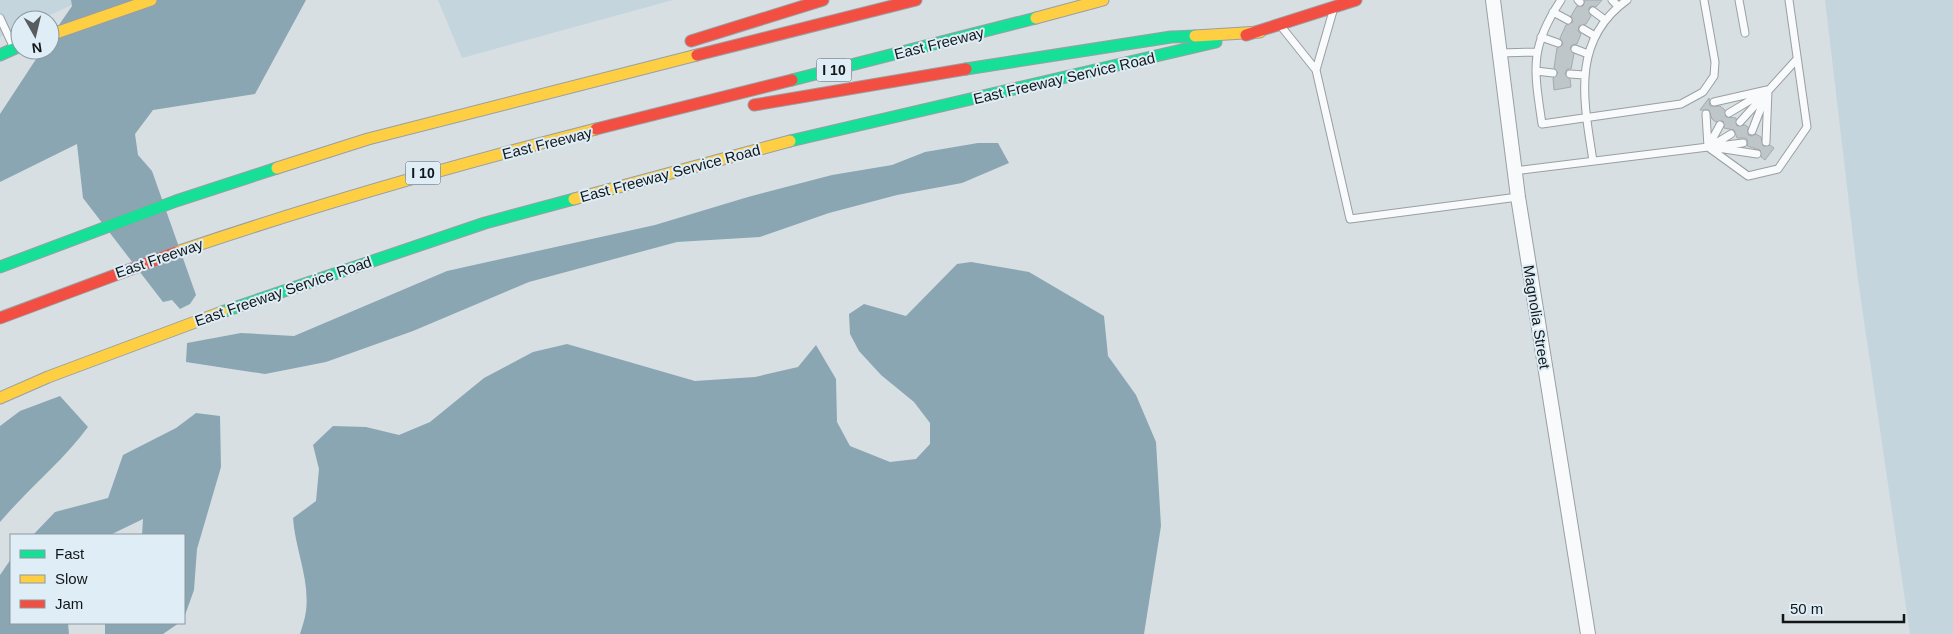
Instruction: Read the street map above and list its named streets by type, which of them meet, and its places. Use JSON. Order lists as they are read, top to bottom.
{
  "streets": {
    "main road": ["East Freeway", "I 10", "East Freeway Service Road"],
    "street": ["Magnolia Street"]
  },
  "legend": ["Fast", "Slow", "Jam"],
  "scale_bar": "50 m",
  "north": "bottom"
}
